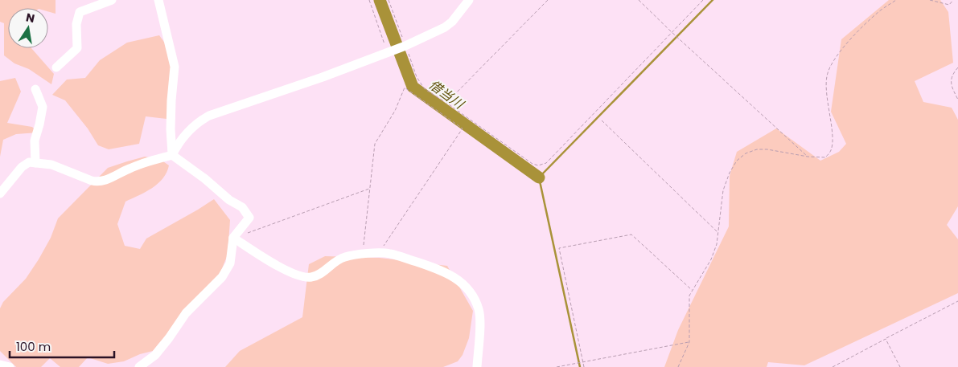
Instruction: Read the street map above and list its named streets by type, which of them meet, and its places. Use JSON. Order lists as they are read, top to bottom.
{
  "water": ["借当川"],
  "scale_bar": "100 m",
  "north": "top"
}
